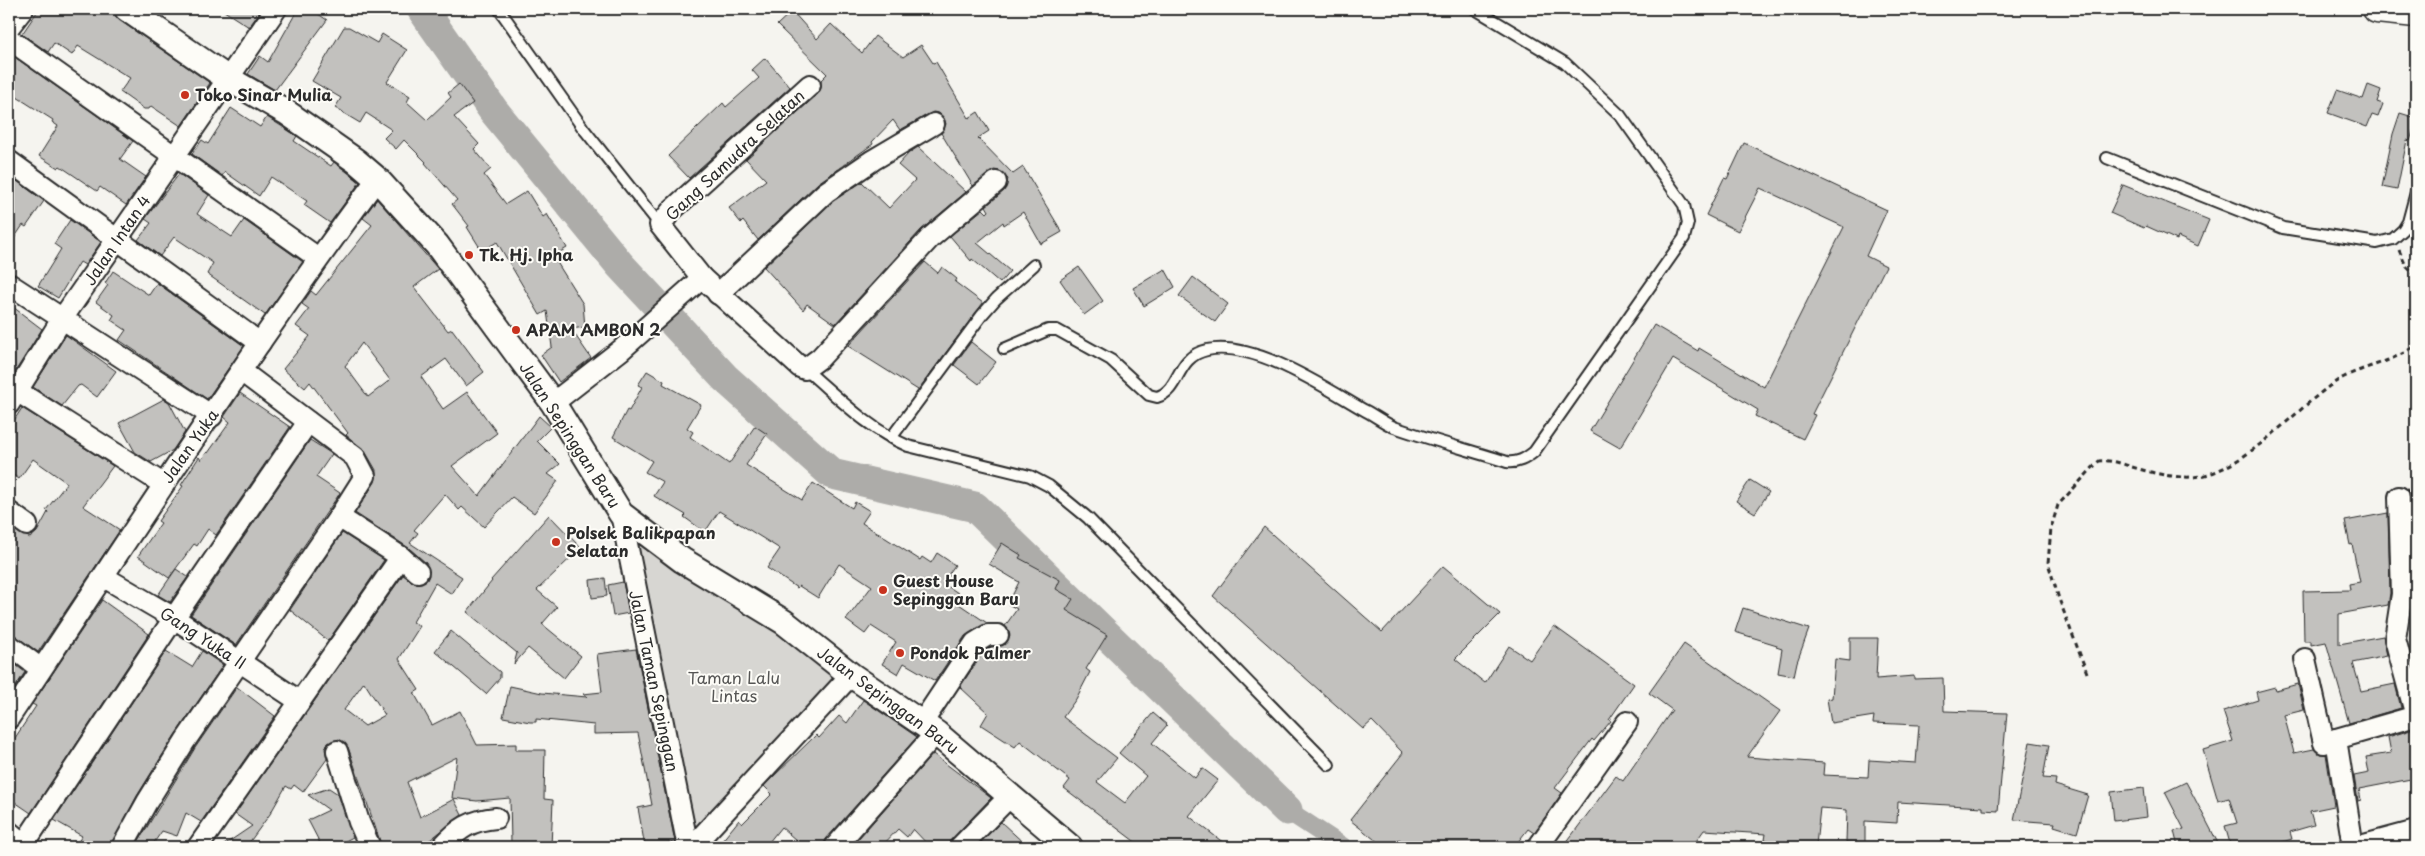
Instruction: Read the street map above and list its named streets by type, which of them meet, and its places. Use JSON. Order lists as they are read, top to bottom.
{
  "streets": {
    "street": [
      "Gang Samudra Selatan",
      "Jalan Intan 4",
      "Jalan Sepinggan Baru",
      "Jalan Yuka",
      "Gang Yuka II",
      "Jalan Taman Sepinggan"
    ]
  },
  "crossings": [
    ["Jalan Intan 4", "Jalan Sepinggan Baru"],
    ["Jalan Sepinggan Baru", "Jalan Yuka"],
    ["Jalan Sepinggan Baru", "Jalan Taman Sepinggan"],
    ["Jalan Yuka", "Gang Yuka II"]
  ],
  "parks": ["Taman Lalu Lintas"],
  "places": [
    "Toko Sinar Mulia",
    "Tk. Hj. Ipha",
    "APAM AMBON 2",
    "Polsek Balikpapan Selatan",
    "Guest House Sepinggan Baru",
    "Pondok Palmer"
  ]
}
